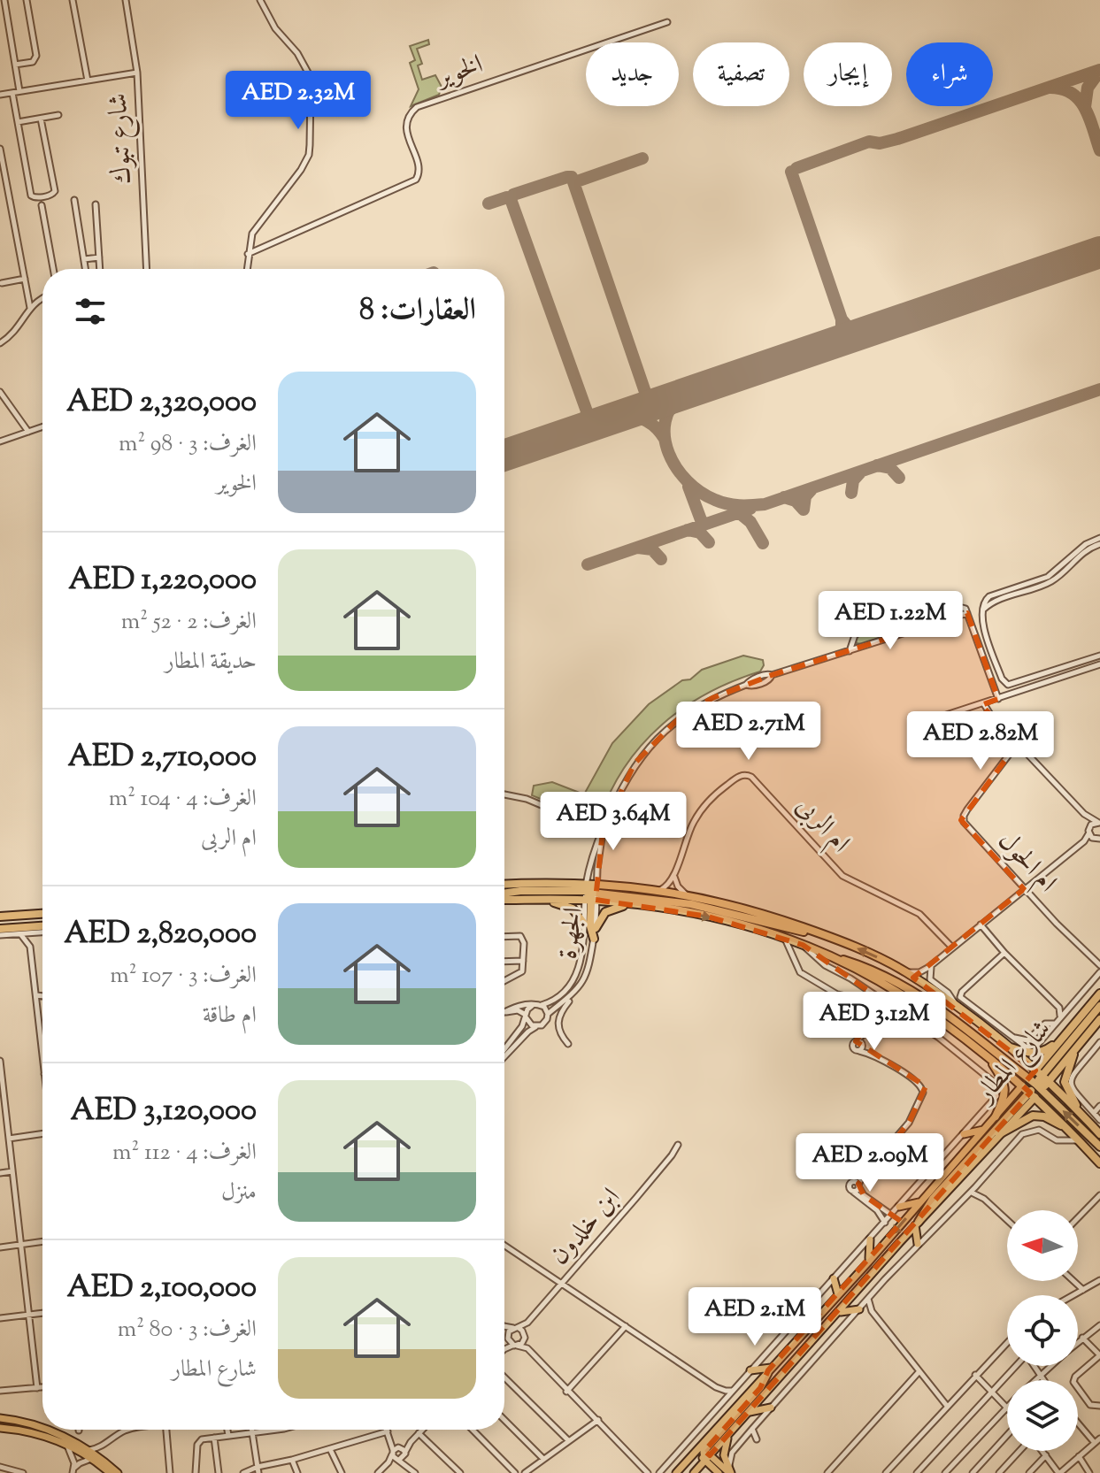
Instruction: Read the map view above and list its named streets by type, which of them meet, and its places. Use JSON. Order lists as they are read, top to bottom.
{
  "streets": {
    "highway": ["شارع المطار"],
    "street": [
      "الخوير",
      "شارع تبوك",
      "ام الربى",
      "ام الحول",
      "الجهرة",
      "ابن خلدون"
    ]
  },
  "crossings": [
    ["ام الحول", "شارع المطار"]
  ],
  "north": "left",
  "page": {
    "chip": [
      "شراء",
      "إيجار",
      "تصفية",
      "جديد"
    ],
    "price": [
      "AED 2.32M",
      "AED 1.22M",
      "AED 2.71M",
      "AED 2.82M",
      "AED 3.64M",
      "AED 3.12M",
      "AED 2.09M",
      "AED 2.1M"
    ],
    "heading": "العقارات: 8",
    "list": [
      {
        "name": "AED 2,320,000",
        "note": "الغرف: 3 · 98 m² · الخوير"
      },
      {
        "name": "AED 1,220,000",
        "note": "الغرف: 2 · 52 m² · حديقة المطار"
      },
      {
        "name": "AED 2,710,000",
        "note": "الغرف: 4 · 104 m² · ام الربى"
      },
      {
        "name": "AED 2,820,000",
        "note": "الغرف: 3 · 107 m² · ام طاقة"
      },
      {
        "name": "AED 3,120,000",
        "note": "الغرف: 4 · 112 m² · منزل"
      },
      {
        "name": "AED 2,100,000",
        "note": "الغرف: 3 · 80 m² · شارع المطار"
      }
    ]
  }
}
